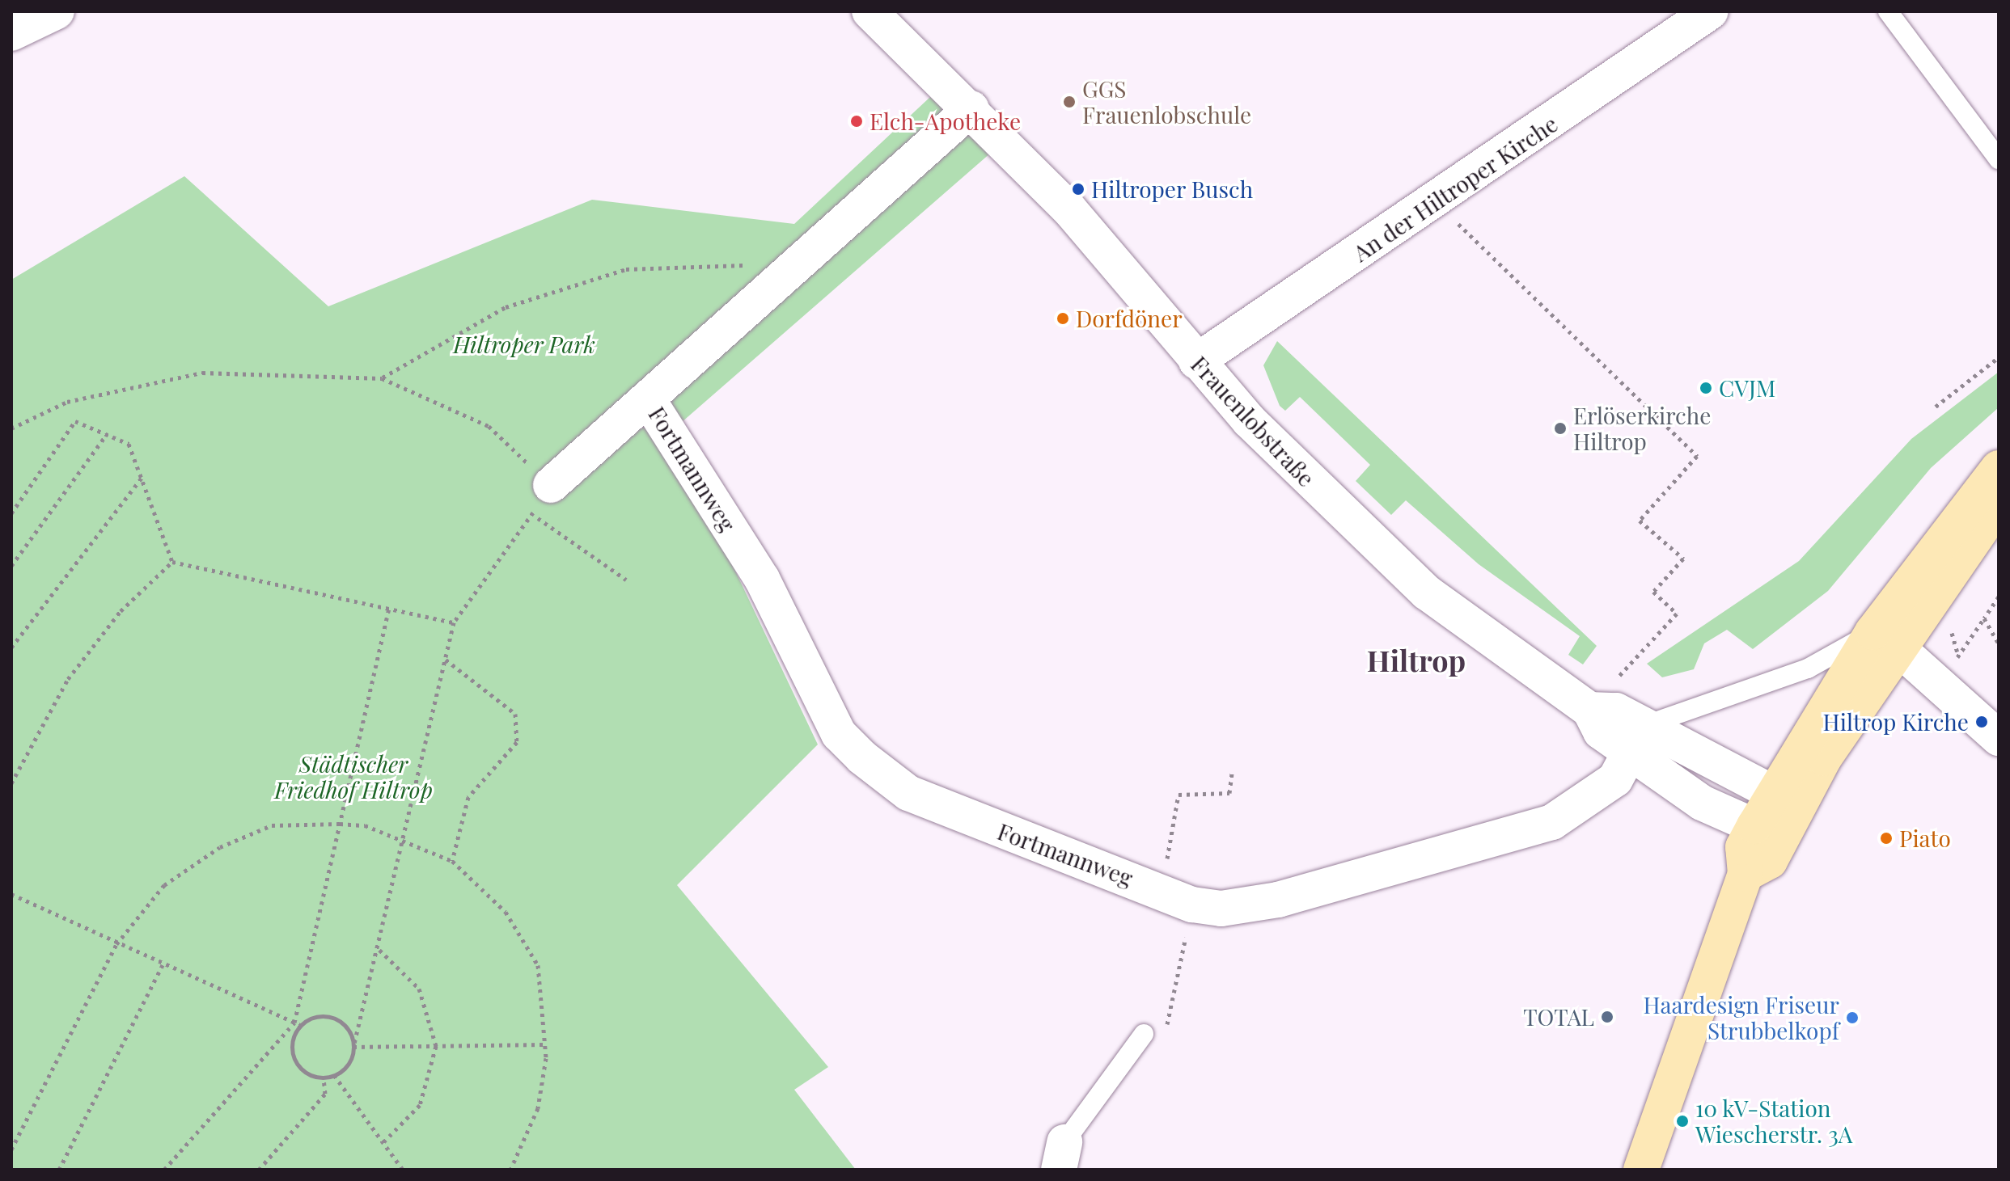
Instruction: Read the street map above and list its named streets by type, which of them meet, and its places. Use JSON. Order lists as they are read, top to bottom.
{
  "streets": {
    "street": ["An der Hiltroper Kirche", "Frauenlobstraße", "Fortmannweg"]
  },
  "crossings": [
    ["An der Hiltroper Kirche", "Frauenlobstraße"],
    ["Frauenlobstraße", "Fortmannweg"]
  ],
  "districts": ["Hiltrop"],
  "parks": ["Hiltroper Park", "Städtischer Friedhof Hiltrop"],
  "places": [
    "GGS Frauenlobschule",
    "Elch-Apotheke",
    "Hiltroper Busch",
    "Dorfdöner",
    "CVJM",
    "Erlöserkirche Hiltrop",
    "Hiltrop Kirche",
    "Piato",
    "TOTAL",
    "Haardesign Friseur Strubbelkopf",
    "10 kV-Station Wiescherstr. 3A"
  ]
}
